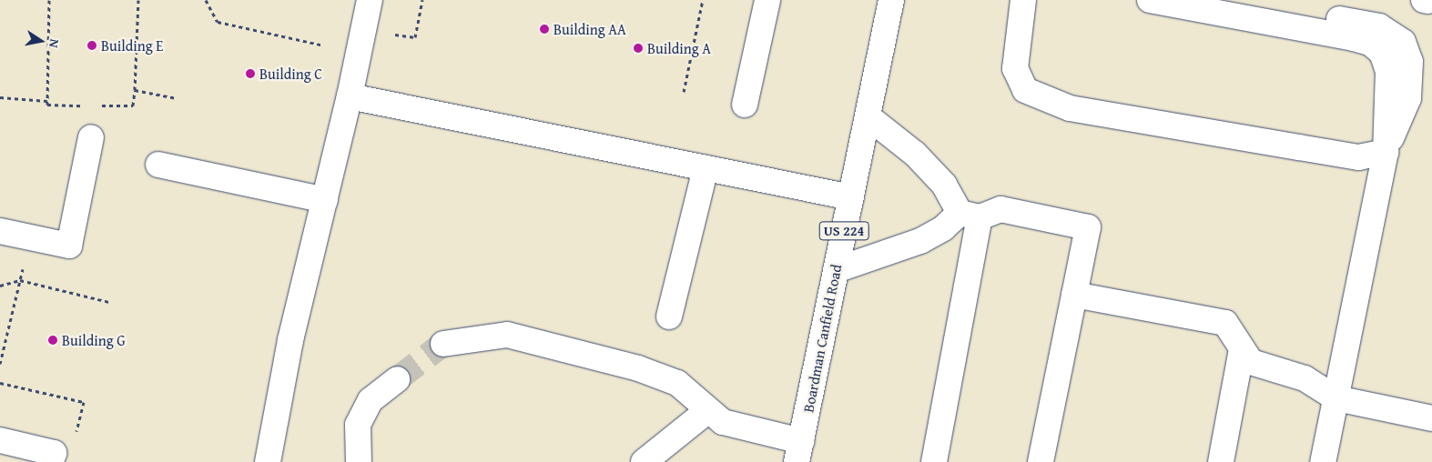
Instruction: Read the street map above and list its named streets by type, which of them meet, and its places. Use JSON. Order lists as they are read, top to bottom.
{
  "streets": {
    "main road": ["US 224", "Boardman Canfield Road"]
  },
  "places": [
    "Building AA",
    "Building E",
    "Building A",
    "Building C",
    "Building G"
  ],
  "north": "right"
}
